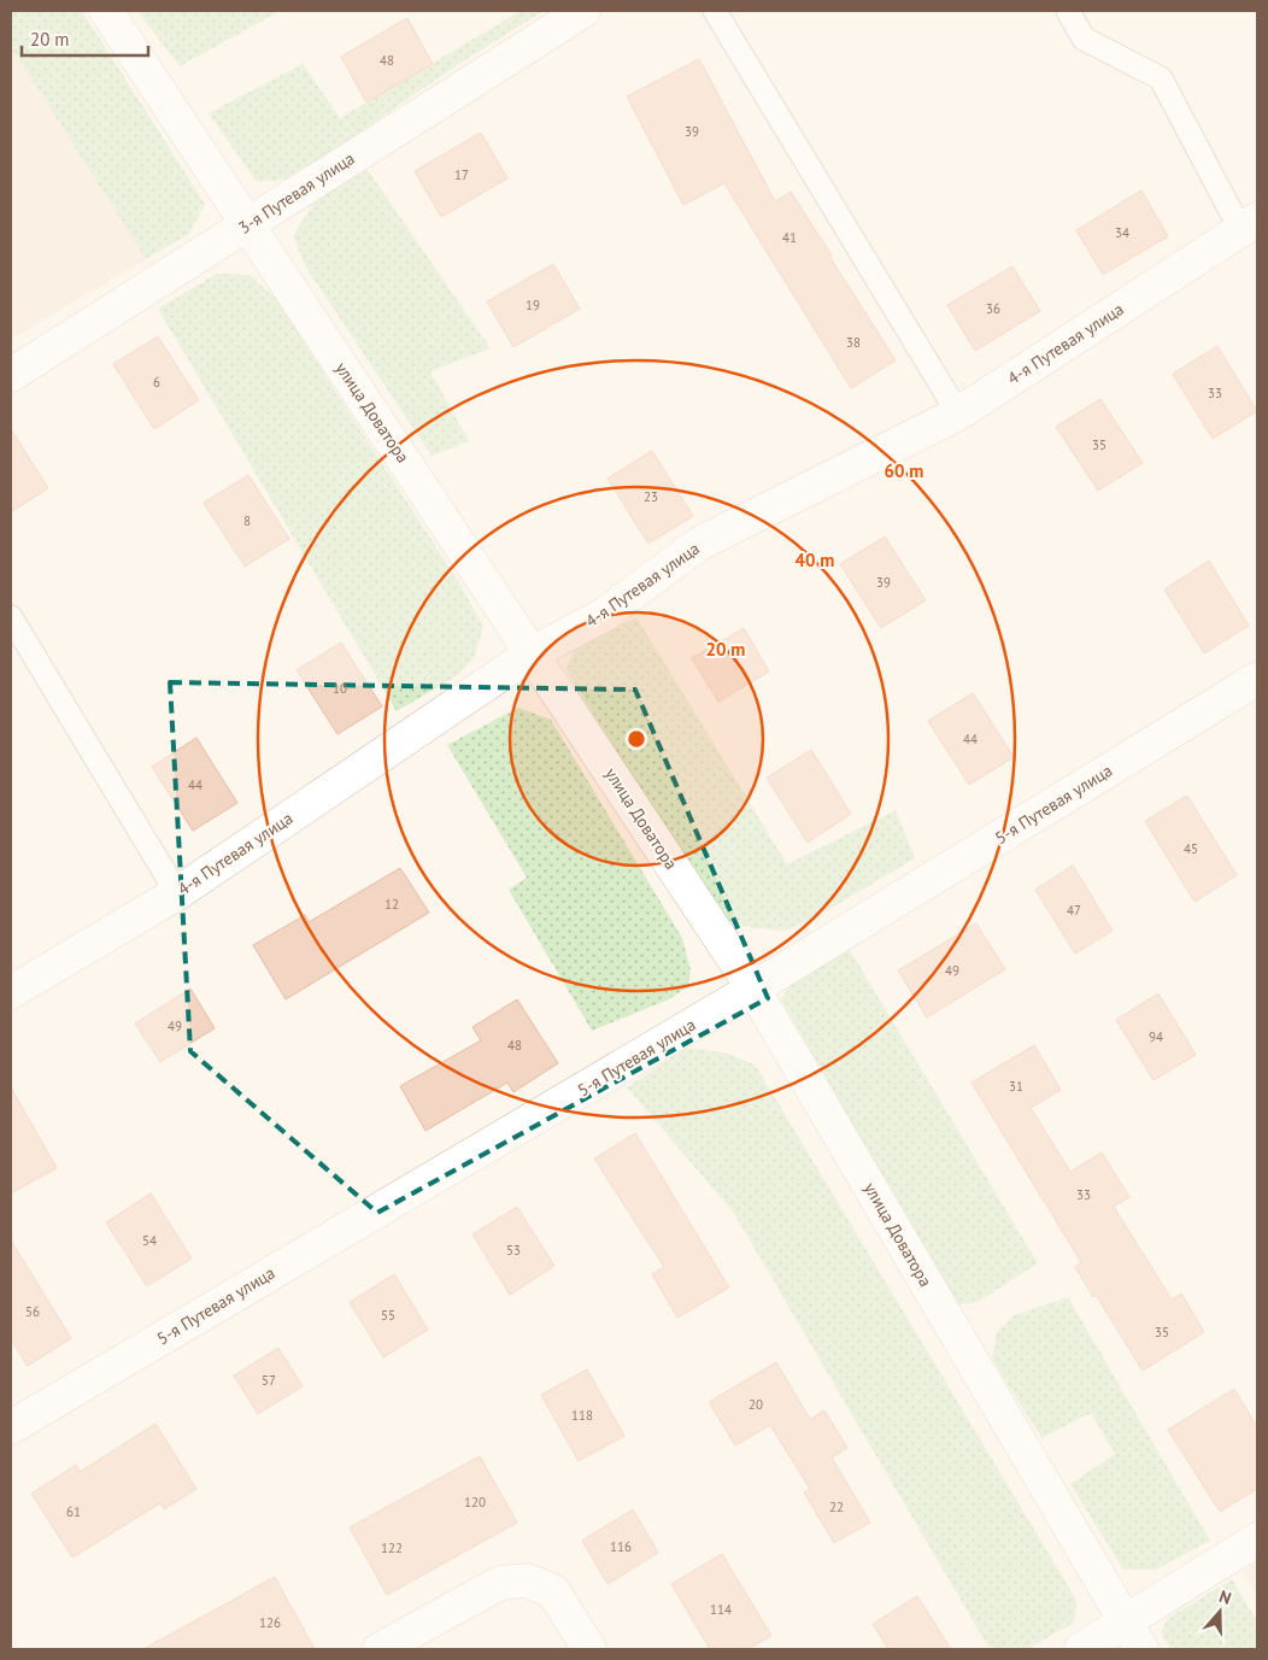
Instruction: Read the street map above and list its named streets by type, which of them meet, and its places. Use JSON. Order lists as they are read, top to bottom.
{
  "streets": {
    "street": [
      "3-я Путевая улица",
      "4-я Путевая улица",
      "улица Доватора",
      "5-я Путевая улица"
    ]
  },
  "crossings": [
    ["3-я Путевая улица", "улица Доватора"],
    ["4-я Путевая улица", "улица Доватора"],
    ["улица Доватора", "5-я Путевая улица"]
  ],
  "house_numbers": [
    "48",
    "39",
    "17",
    "34",
    "41",
    "19",
    "36",
    "38",
    "6",
    "33",
    "35",
    "23",
    "8",
    "39",
    "10",
    "44",
    "44",
    "45",
    "12",
    "47",
    "49",
    "49",
    "94",
    "48",
    "31",
    "33",
    "54",
    "53",
    "56",
    "55",
    "35",
    "57",
    "20",
    "118",
    "120",
    "22",
    "61",
    "116",
    "122",
    "114",
    "126"
  ],
  "scale_bar": "20 m",
  "north": "top",
  "rings": ["60 m", "40 m", "20 m"]
}
